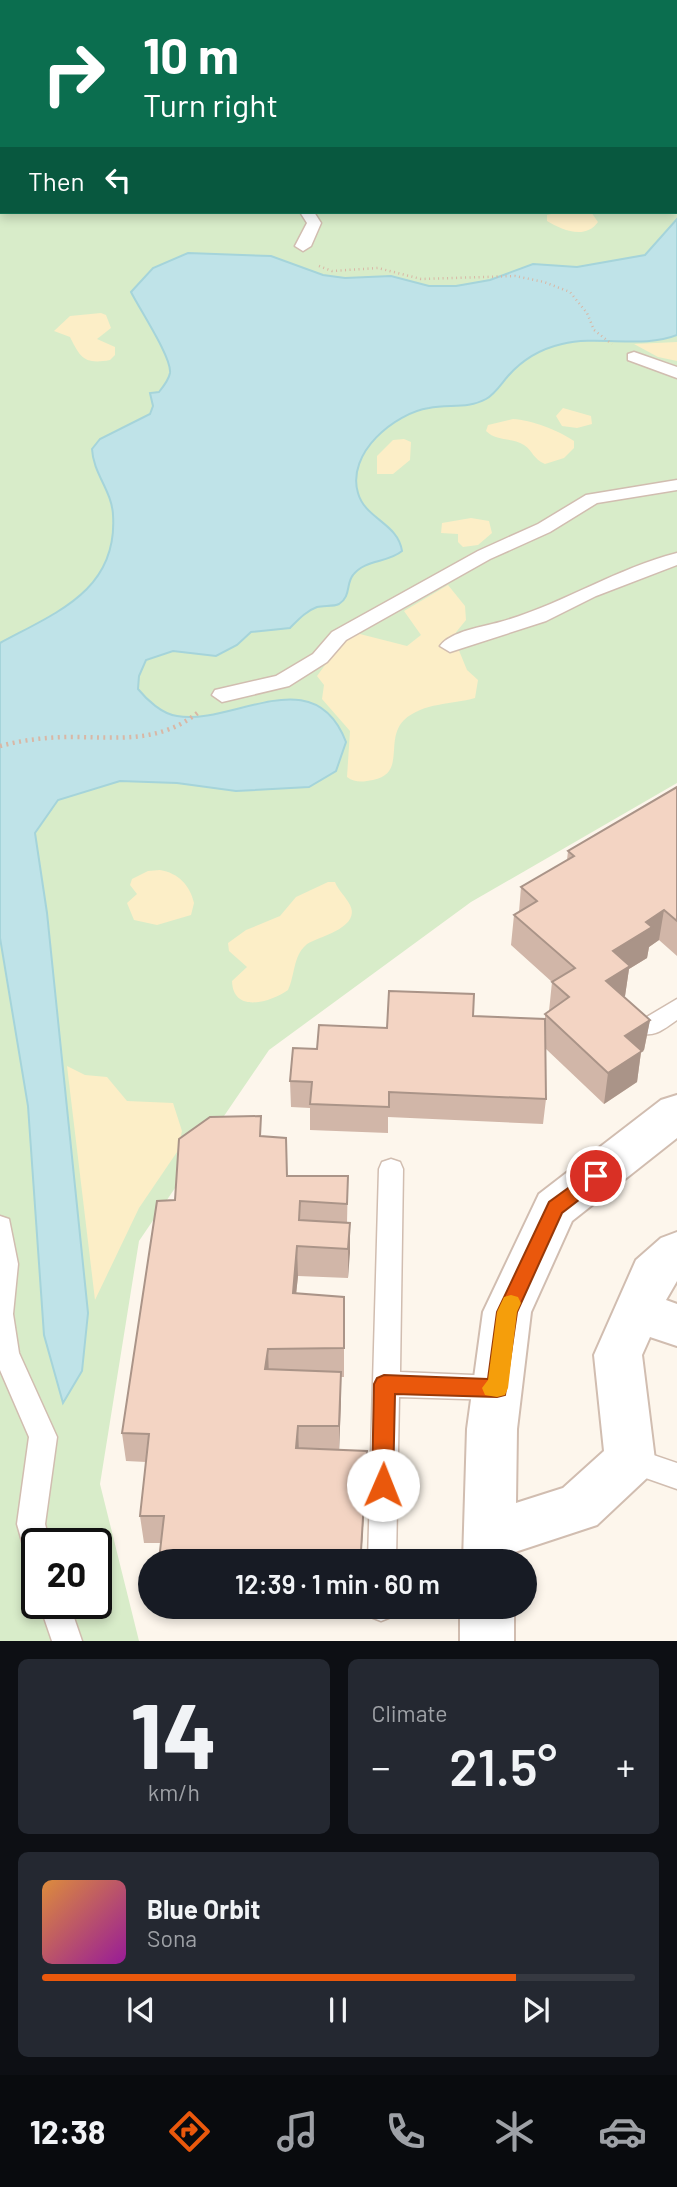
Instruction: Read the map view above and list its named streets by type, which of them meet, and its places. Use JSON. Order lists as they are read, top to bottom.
{
  "page": {
    "turn": ["10 m", "Turn right"],
    "then": "Then",
    "limit": "20",
    "trip": "12:39 · 1 min · 60 m",
    "tile": [
      ["14", "km/h"],
      "Climate"
    ],
    "heat": ["−", "21.5°", "+"],
    "song": ["Blue Orbit", "Sona"],
    "tabs": "12:38"
  }
}
